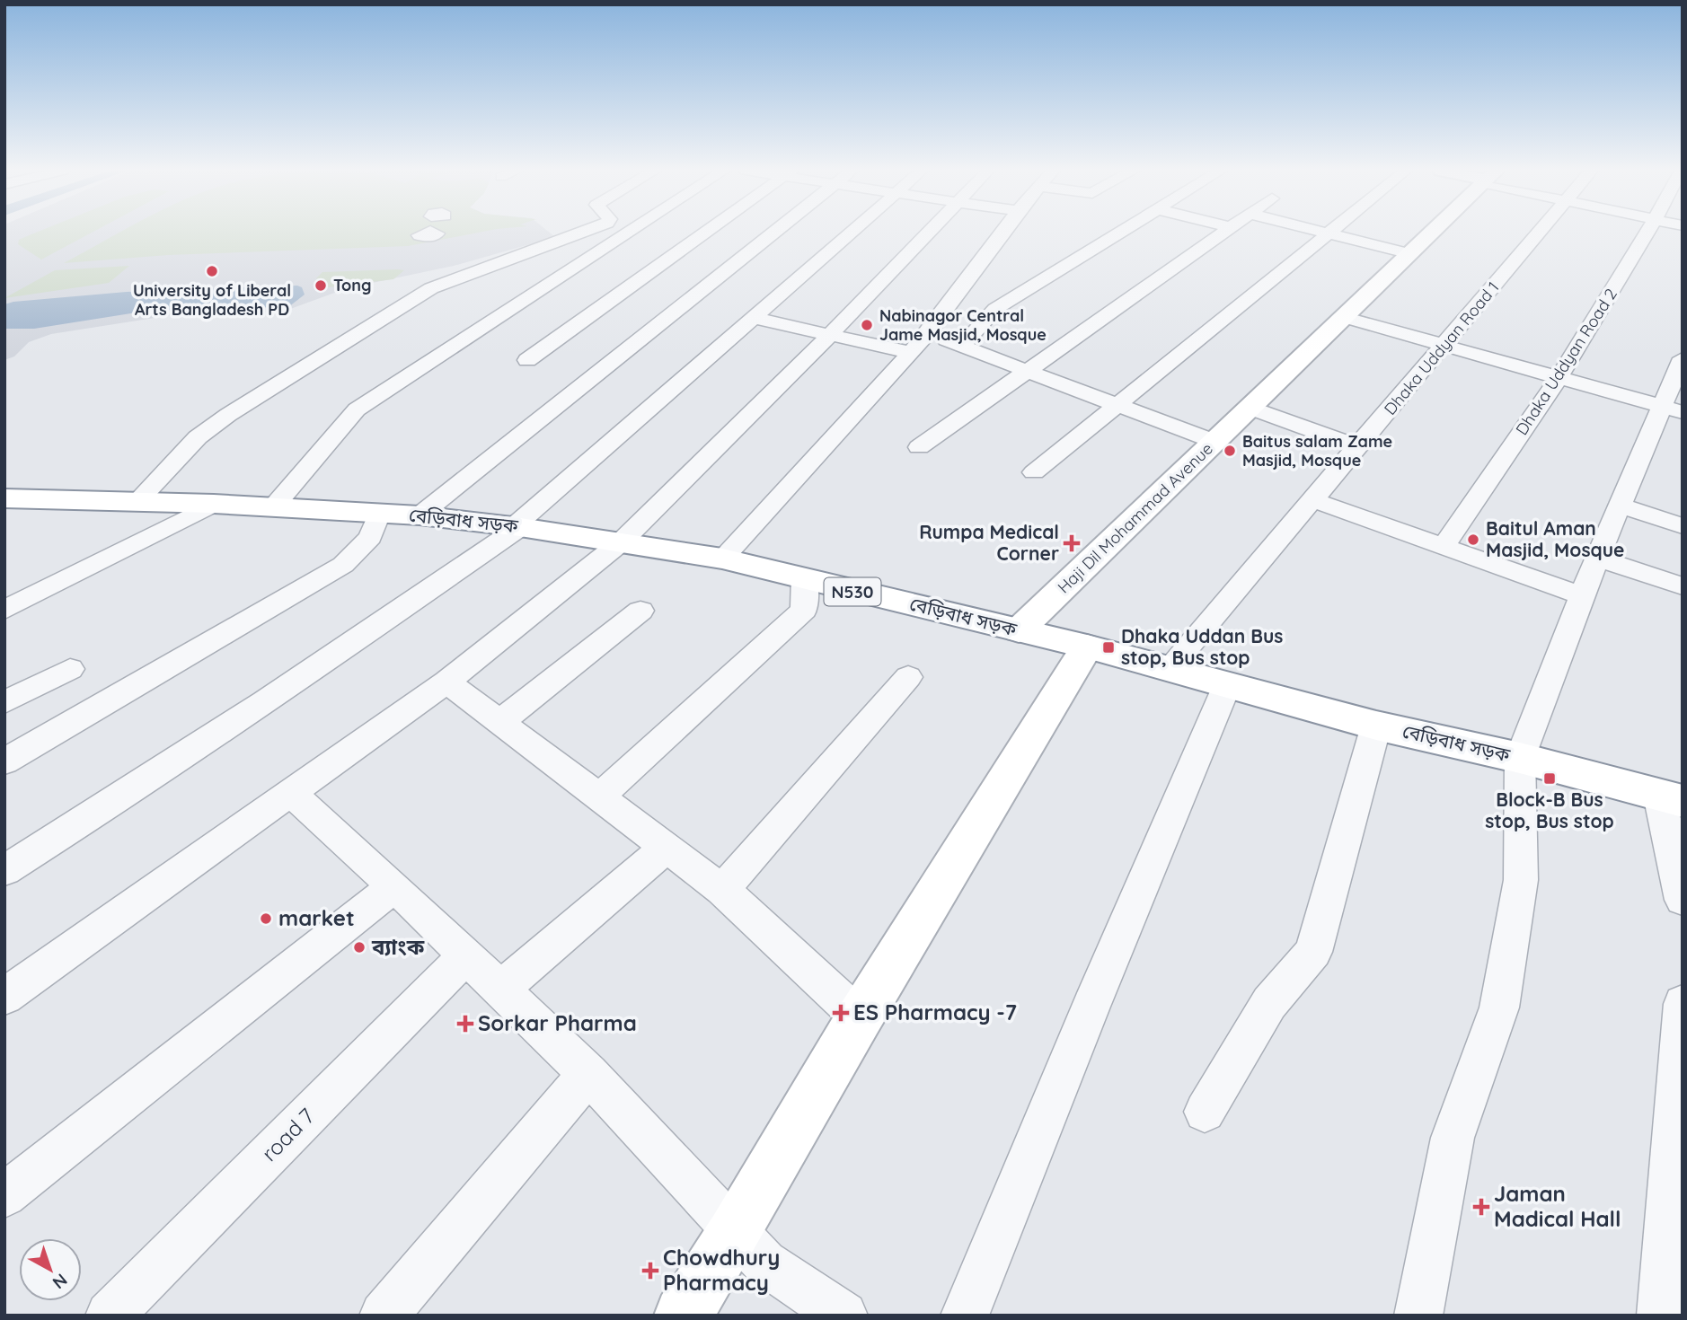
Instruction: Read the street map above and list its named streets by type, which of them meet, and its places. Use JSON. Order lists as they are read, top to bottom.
{
  "streets": {
    "main road": ["Haji Dil Mohammad Avenue", "বেড়িবাধ সড়ক", "N530"],
    "street": ["Dhaka Uddyan Road 1", "Dhaka Uddyan Road 2", "road 7"]
  },
  "crossings": [
    ["Dhaka Uddyan Road 1", "বেড়িবাধ সড়ক"],
    ["Haji Dil Mohammad Avenue", "বেড়িবাধ সড়ক"]
  ],
  "places": {
    "other": [
      "University of Liberal Arts Bangladesh PD",
      "Tong",
      "Nabinagor Central Jame Masjid, Mosque",
      "Baitus salam Zame Masjid, Mosque",
      "Baitul Aman Masjid, Mosque",
      "market",
      "ব্যাংক"
    ],
    "health": [
      "Rumpa Medical Corner",
      "ES Pharmacy -7",
      "Sorkar Pharma",
      "Jaman Madical Hall",
      "Chowdhury Pharmacy"
    ],
    "transit": ["Dhaka Uddan Bus stop, Bus stop", "Block-B Bus stop, Bus stop"]
  },
  "north": "bottom right"
}
